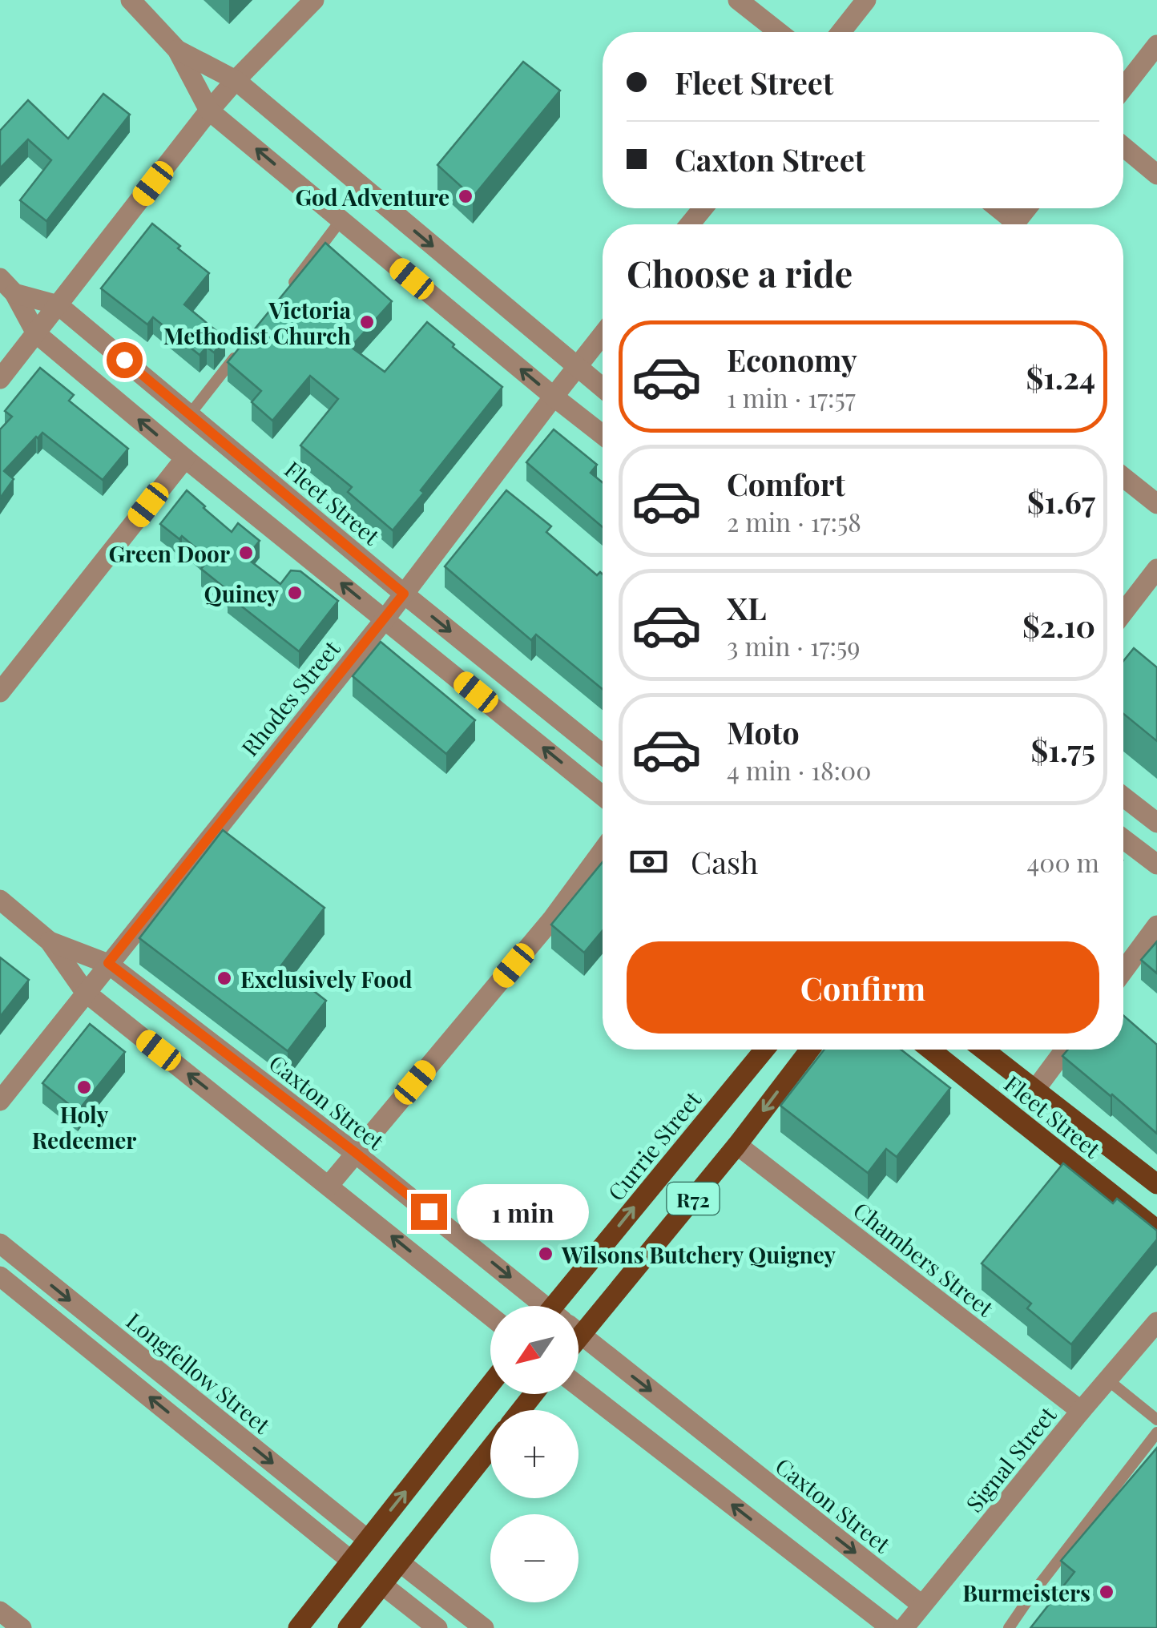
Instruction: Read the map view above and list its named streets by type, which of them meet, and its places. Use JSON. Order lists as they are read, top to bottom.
{
  "streets": {
    "main road": ["Fleet Street", "Currie Street", "R72"],
    "street": [
      "Rhodes Street",
      "Caxton Street",
      "Chambers Street",
      "Longfellow Street",
      "Signal Street"
    ]
  },
  "crossings": [
    ["Fleet Street", "Rhodes Street"],
    ["Rhodes Street", "Caxton Street"],
    ["Caxton Street", "Signal Street"],
    ["Currie Street", "Chambers Street"],
    ["Chambers Street", "Signal Street"]
  ],
  "places": [
    "God Adventure",
    "Victoria Methodist Church",
    "Green Door",
    "Quiney",
    "Exclusively Food",
    "Holy Redeemer",
    "Wilsons Butchery Quigney",
    "Burmeisters"
  ],
  "north": "bottom left",
  "page": {
    "banner": ["Fleet Street", "Caxton Street"],
    "heading": "Choose a ride",
    "list": [
      {
        "name": "Economy",
        "note": "1 min · 17:57",
        "value": "$1.24"
      },
      {
        "name": "Comfort",
        "note": "2 min · 17:58",
        "value": "$1.67"
      },
      {
        "name": "XL",
        "note": "3 min · 17:59",
        "value": "$2.10"
      },
      {
        "name": "Moto",
        "note": "4 min · 18:00",
        "value": "$1.75"
      }
    ],
    "pay": ["Cash", "400 m"],
    "buttons": "Confirm",
    "bubble": "1 min",
    "map_buttons": ["+", "−"]
  }
}
